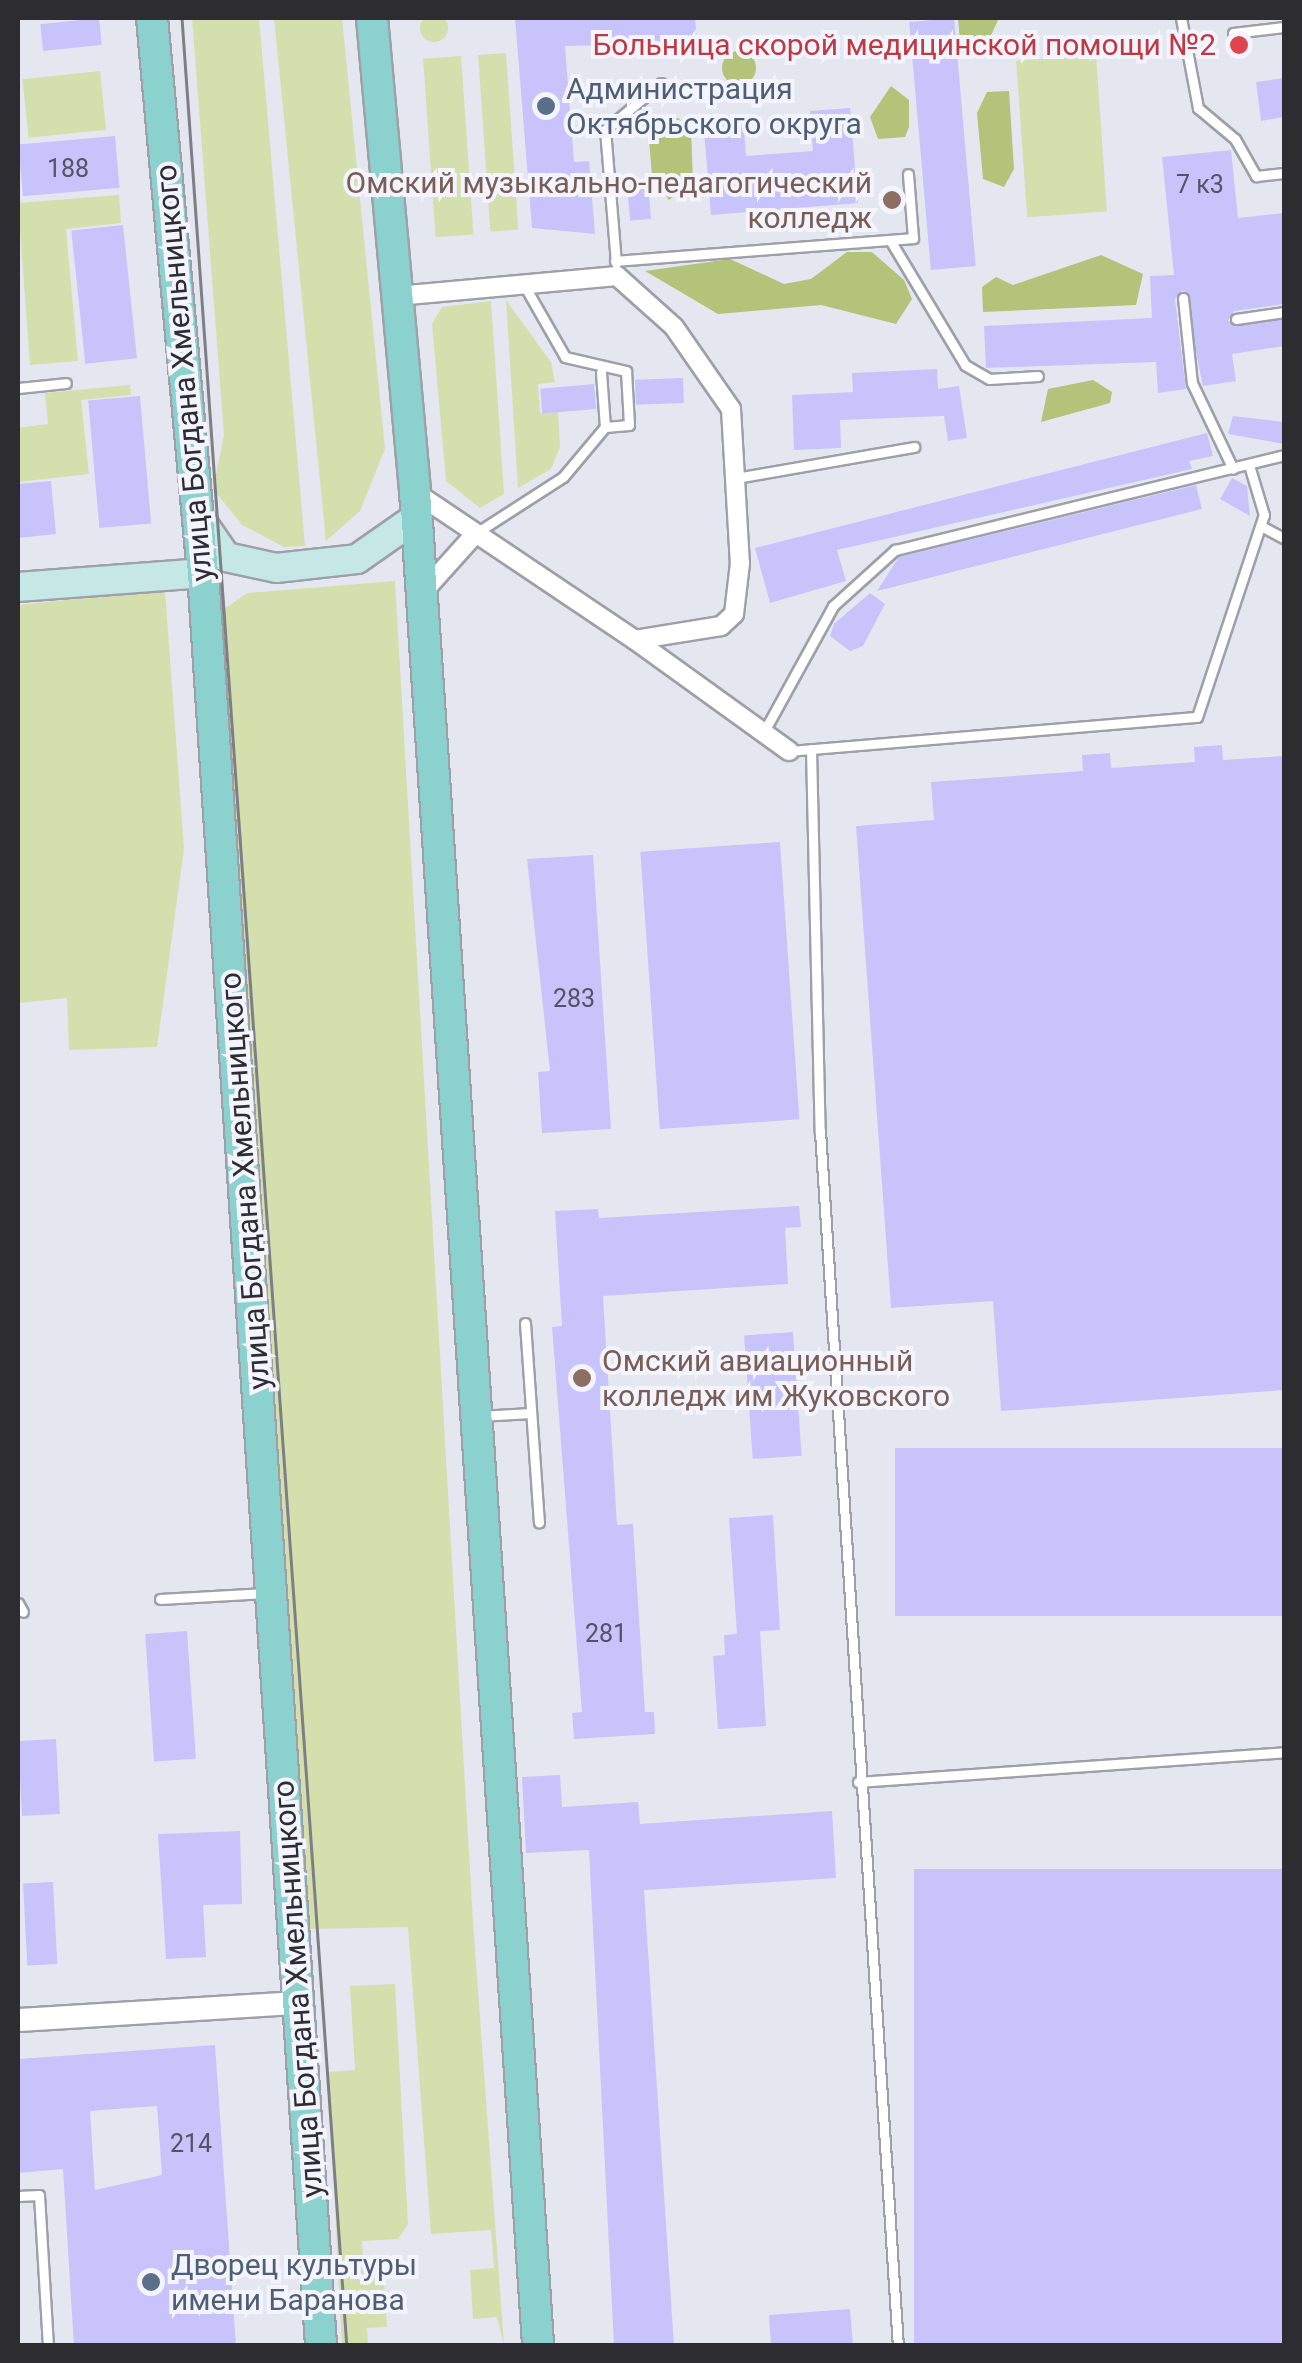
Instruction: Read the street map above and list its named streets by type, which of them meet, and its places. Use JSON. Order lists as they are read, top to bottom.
{
  "streets": {
    "main road": ["улица Богдана Хмельницкого"]
  },
  "places": [
    "Больница скорой медицинской помощи №2",
    "Администрация Октябрьского округа",
    "Омский музыкально-педагогический колледж",
    "Омский авиационный колледж им Жуковского",
    "Дворец культуры имени Баранова"
  ],
  "house_numbers": [
    "188",
    "7 к3",
    "283",
    "281",
    "214"
  ]
}
